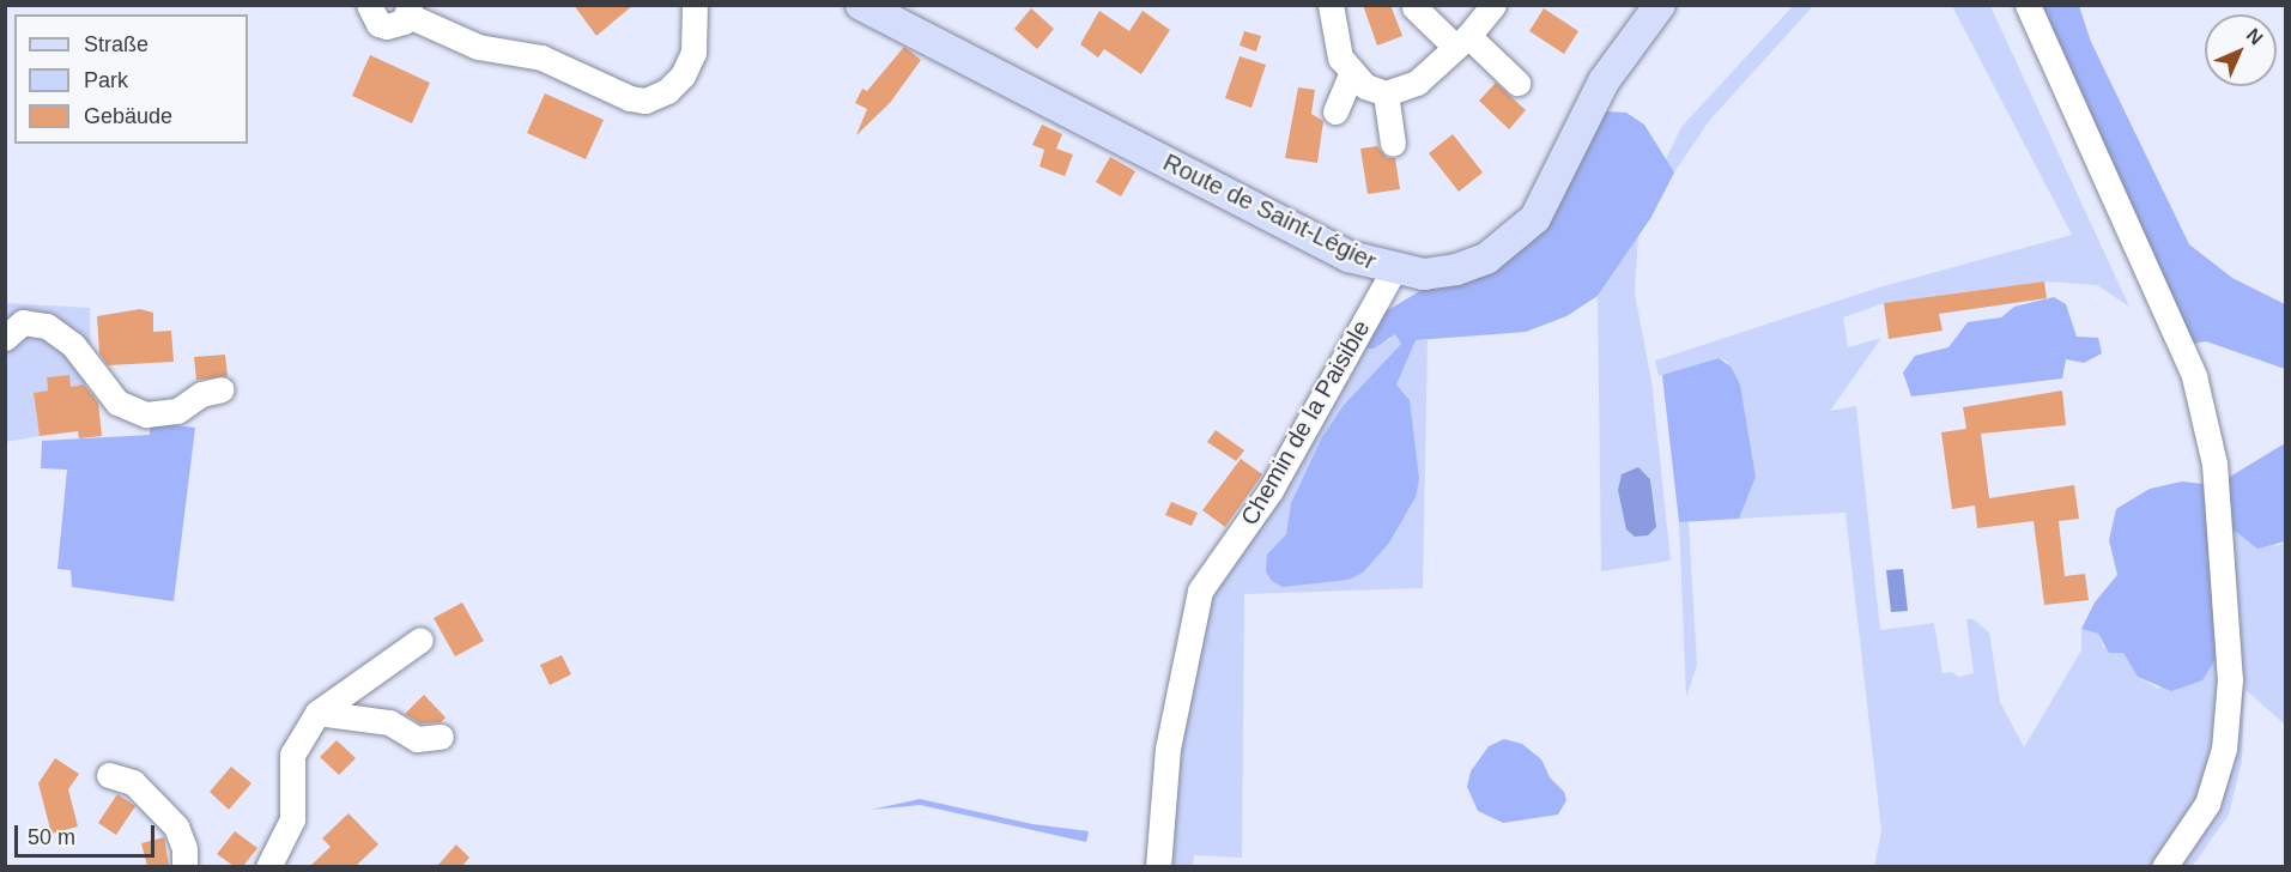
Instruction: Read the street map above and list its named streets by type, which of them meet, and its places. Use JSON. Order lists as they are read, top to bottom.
{
  "streets": {
    "main road": ["Route de Saint-Légier"],
    "street": ["Chemin de la Paisible"]
  },
  "crossings": [
    ["Route de Saint-Légier", "Chemin de la Paisible"]
  ],
  "legend": ["Straße", "Park", "Gebäude"],
  "scale_bar": "50 m",
  "north": "top right"
}
